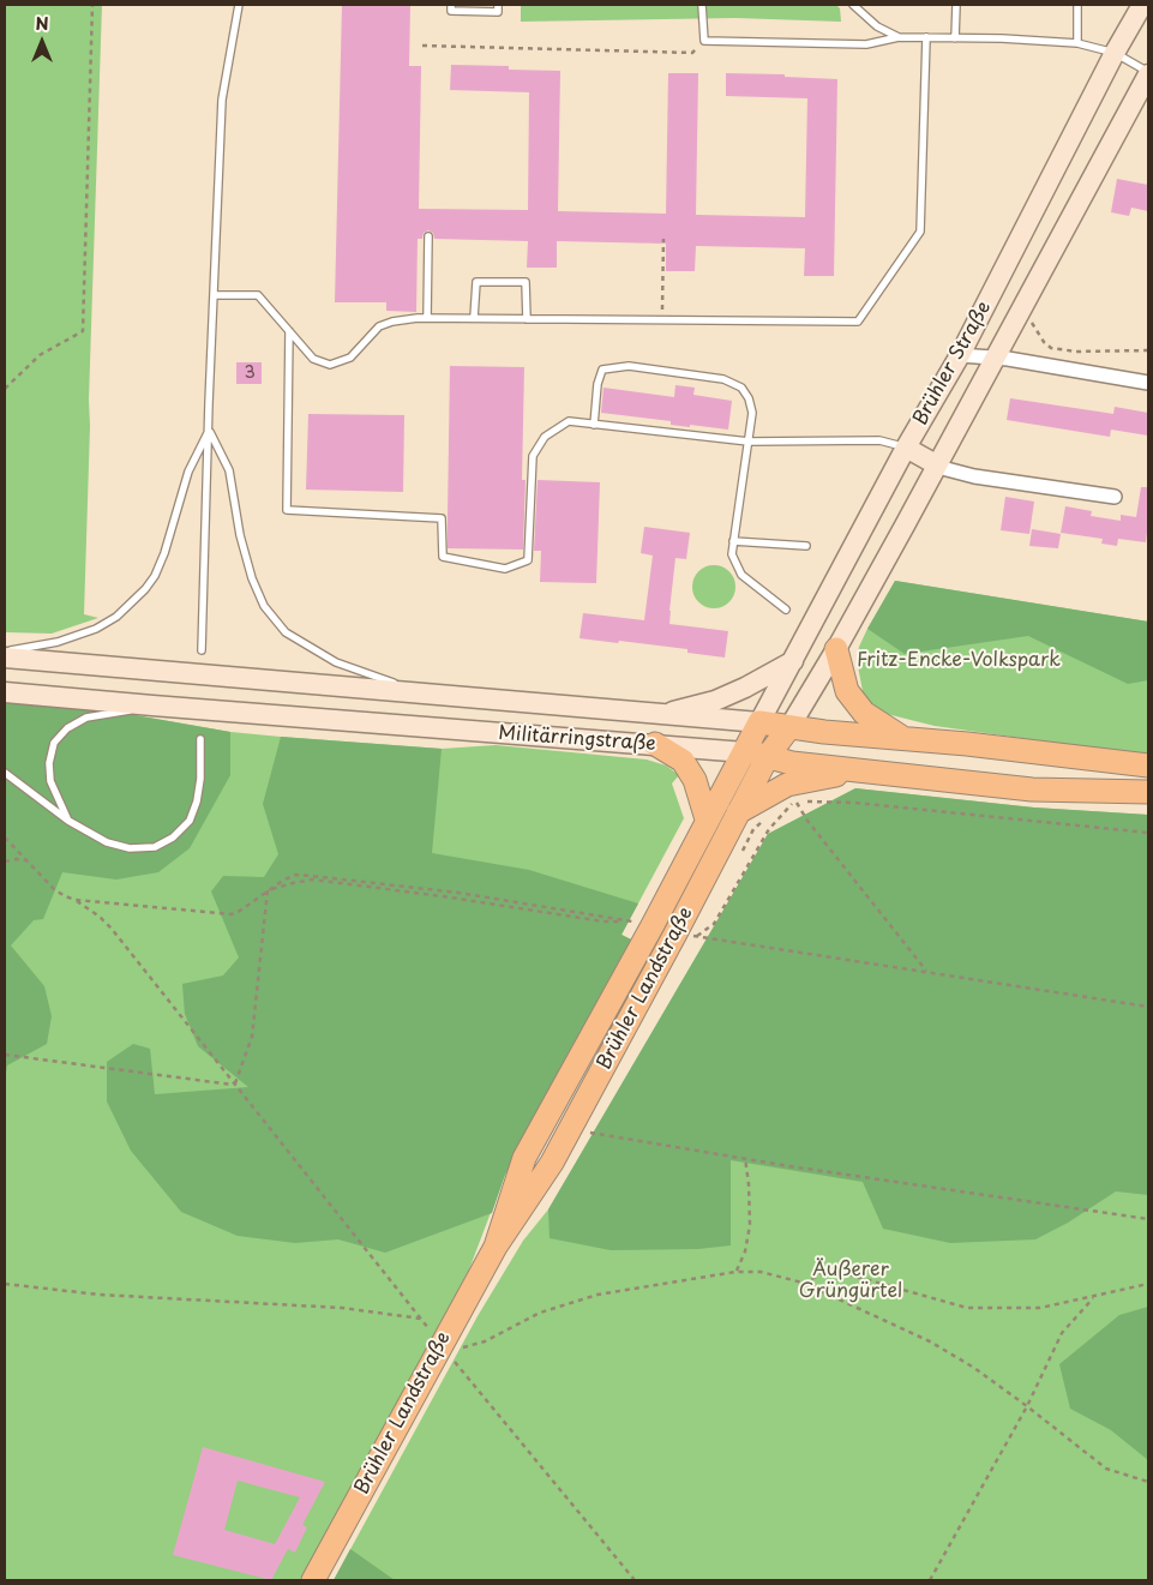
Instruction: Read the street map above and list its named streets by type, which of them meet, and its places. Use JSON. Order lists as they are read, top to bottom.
{
  "streets": {
    "main road": ["Brühler Straße", "Militärringstraße", "Brühler Landstraße"]
  },
  "crossings": [
    ["Brühler Straße", "Militärringstraße"],
    ["Brühler Straße", "Brühler Landstraße"],
    ["Militärringstraße", "Brühler Landstraße"]
  ],
  "parks": ["Fritz-Encke-Volkspark", "Äußerer Grüngürtel"],
  "house_numbers": ["3"],
  "north": "top"
}
